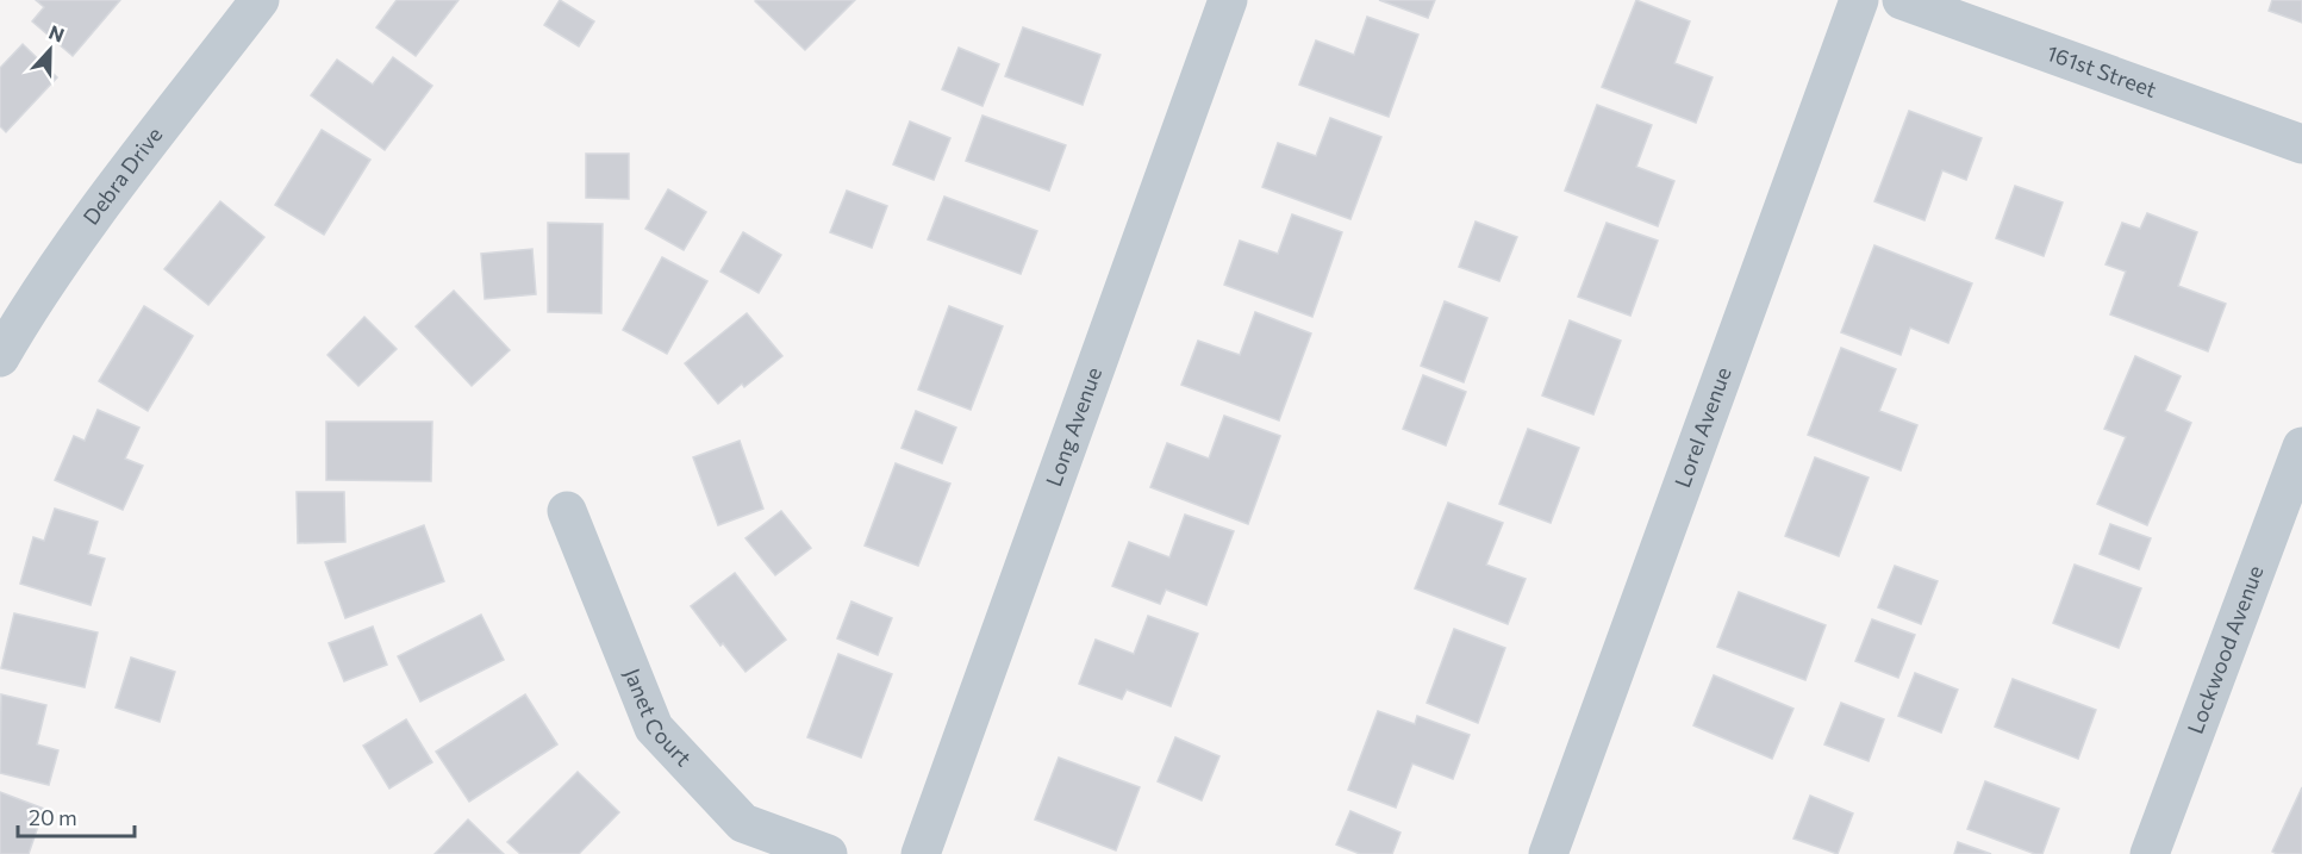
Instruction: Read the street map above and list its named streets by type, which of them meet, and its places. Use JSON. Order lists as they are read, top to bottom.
{
  "streets": {
    "street": [
      "161st Street",
      "Debra Drive",
      "Long Avenue",
      "Lorel Avenue",
      "Lockwood Avenue",
      "Janet Court"
    ]
  },
  "scale_bar": "20 m",
  "north": "top"
}
